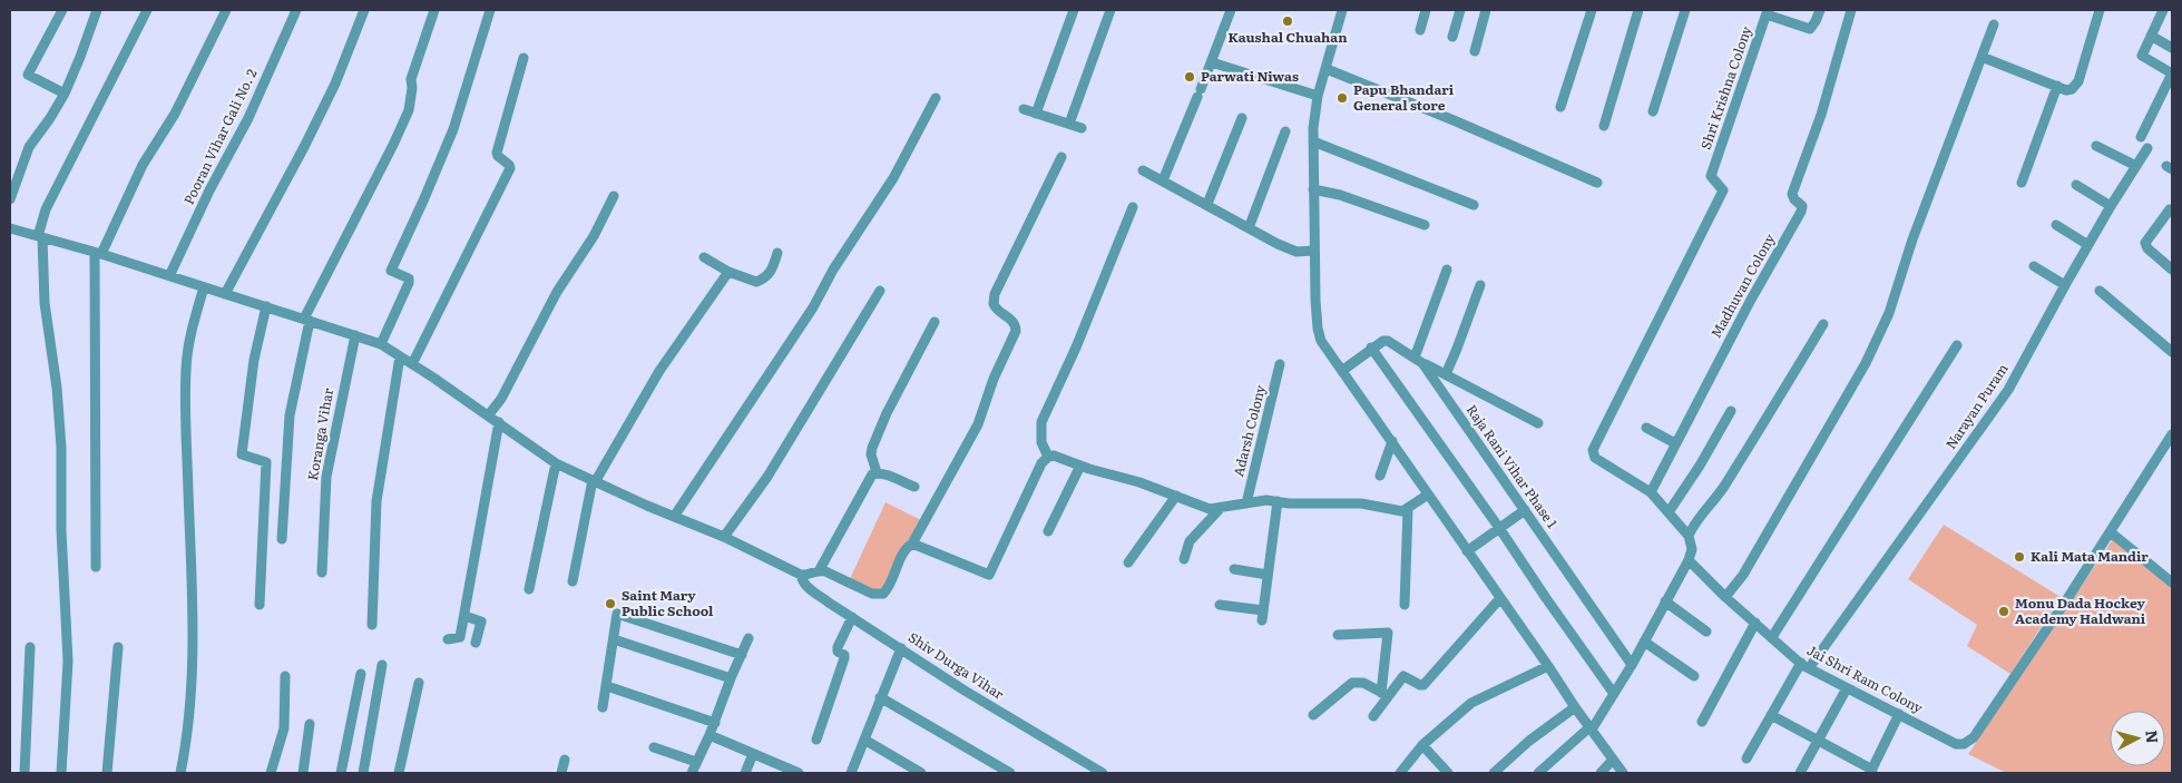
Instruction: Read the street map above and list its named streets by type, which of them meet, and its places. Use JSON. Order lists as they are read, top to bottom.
{
  "streets": {
    "street": [
      "Shri Krishna Colony",
      "Pooran Vihar Gali No. 2",
      "Madhuvan Colony",
      "Narayan Puram",
      "Adarsh Colony",
      "Koranga Vihar",
      "Raja Rani Vihar Phase 1",
      "Shiv Durga Vihar",
      "Jai Shri Ram Colony"
    ]
  },
  "crossings": [
    ["Shri Krishna Colony", "Madhuvan Colony"],
    ["Narayan Puram", "Jai Shri Ram Colony"]
  ],
  "places": [
    "Kaushal Chuahan",
    "Parwati Niwas",
    "Papu Bhandari General store",
    "Kali Mata Mandir",
    "Saint Mary Public School",
    "Monu Dada Hockey Academy Haldwani"
  ],
  "north": "right"
}
